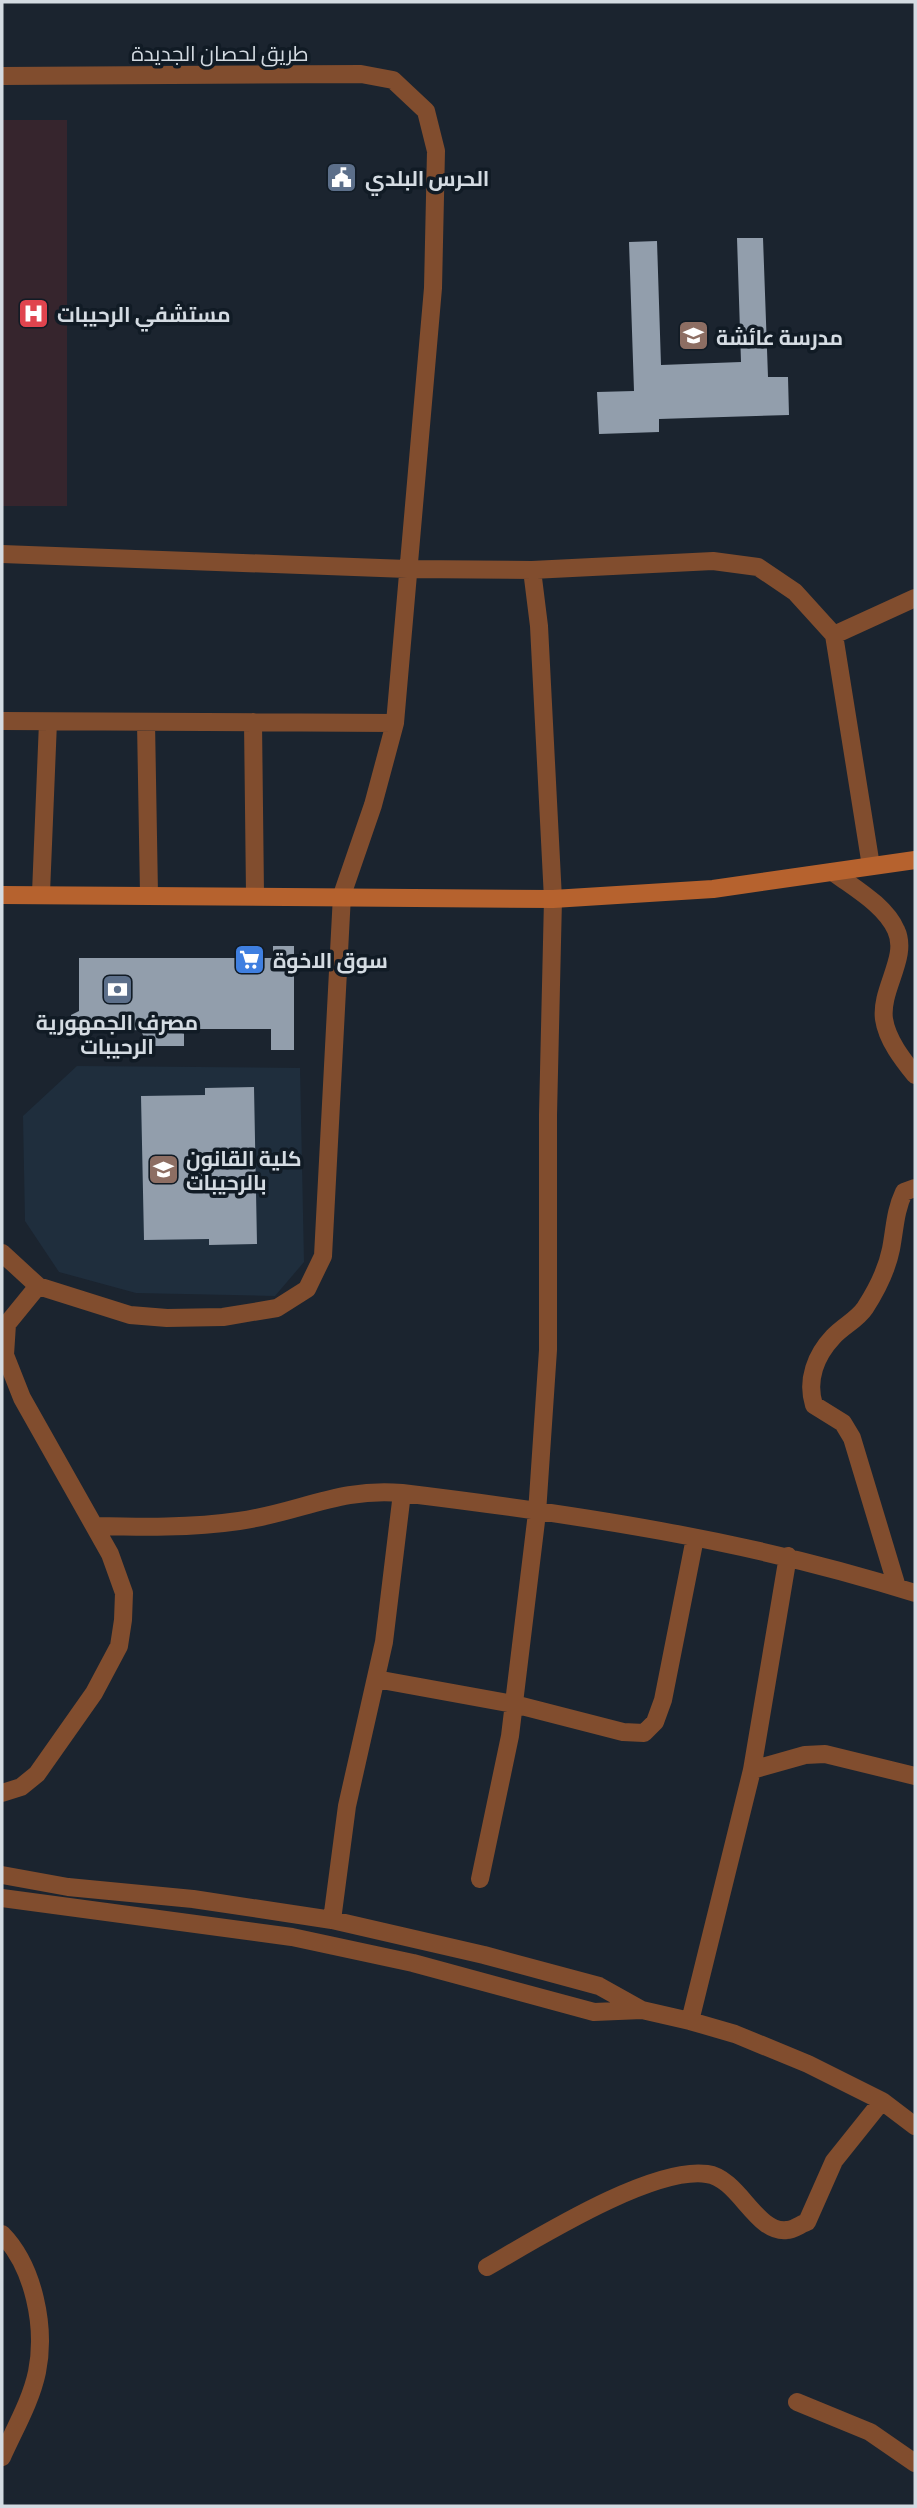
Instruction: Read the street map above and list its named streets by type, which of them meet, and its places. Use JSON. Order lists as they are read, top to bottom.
{
  "streets": {
    "street": ["طريق لحصان الجديدة"]
  },
  "places": {
    "public building": ["الحرس البلدي"],
    "hospital": ["مستشفي الرحيبات"],
    "school or university": ["مدرسة عائشة", "كلية القانون بالرحيبات"],
    "supermarket": ["سوق الاخوة"],
    "bank": ["مصرف الجمهورية الرحيبات"]
  }
}
